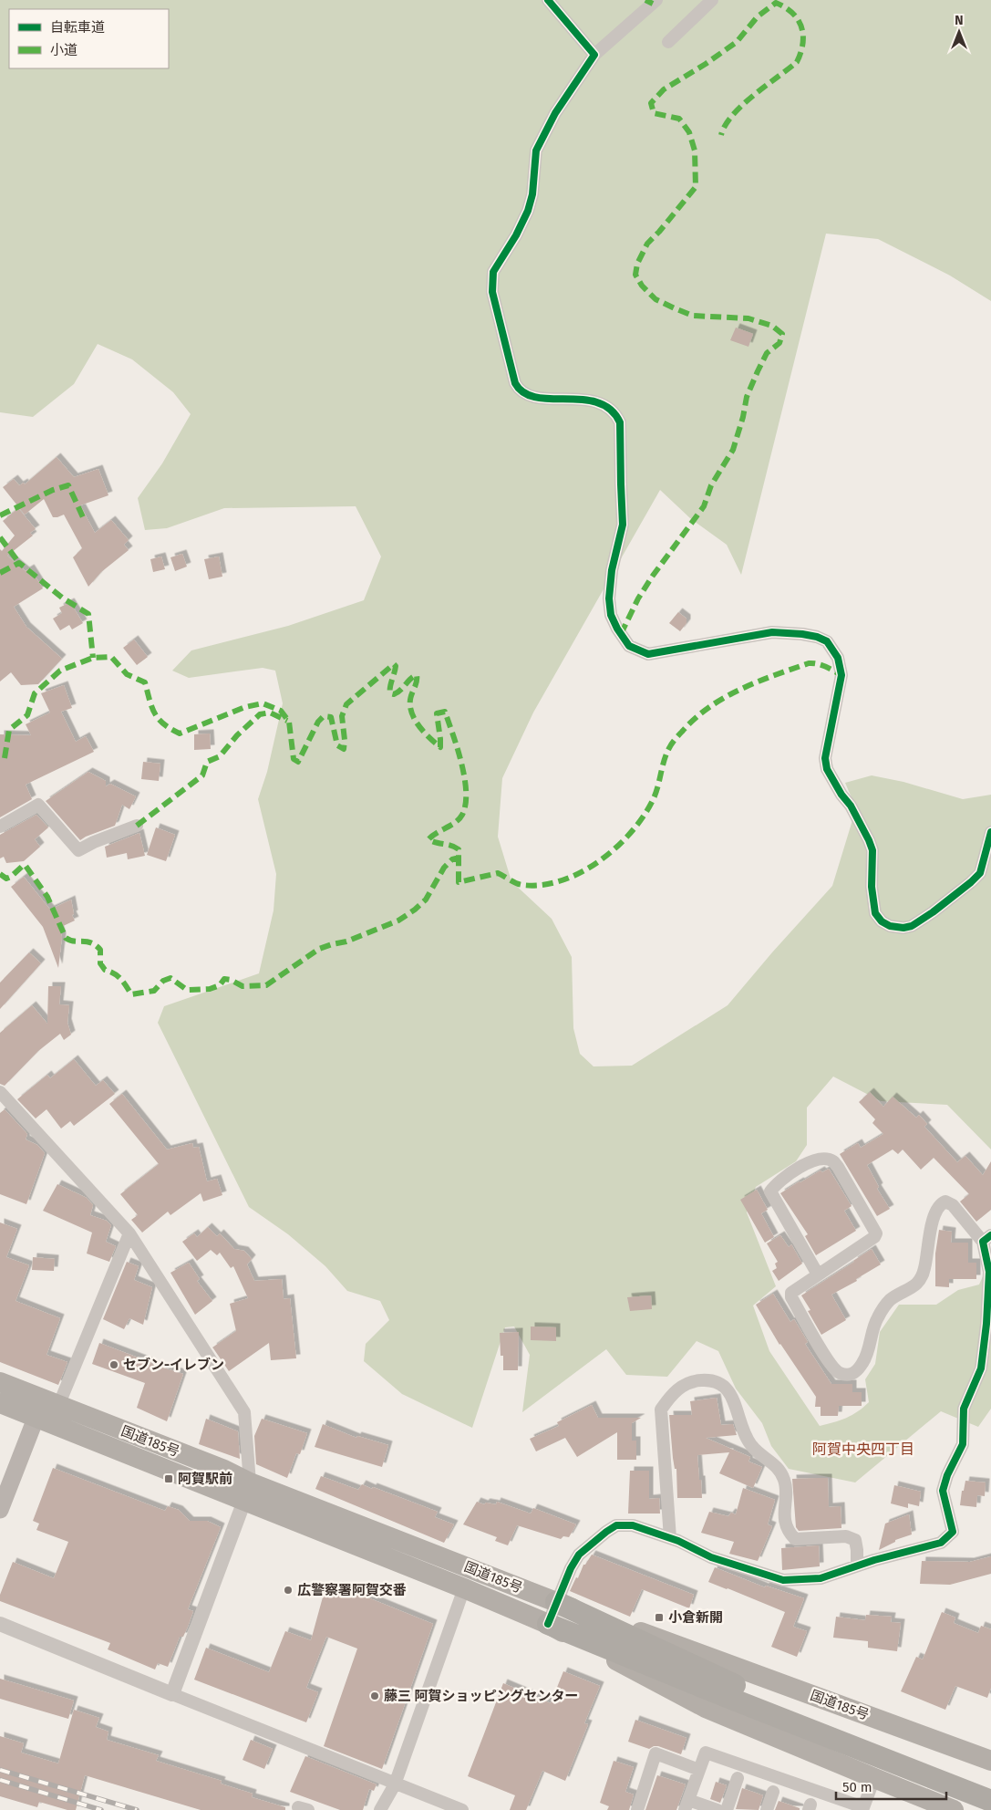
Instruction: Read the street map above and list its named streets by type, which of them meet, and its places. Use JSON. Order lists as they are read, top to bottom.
{
  "streets": {
    "highway": ["国道185号"]
  },
  "districts": ["阿賀中央四丁目"],
  "places": {
    "other": ["セブン-イレブン", "広警察署阿賀交番", "藤三 阿賀ショッピングセンター"],
    "transit": ["阿賀駅前", "小倉新開"]
  },
  "legend": ["自転車道", "小道"],
  "scale_bar": "50 m",
  "north": "top"
}
